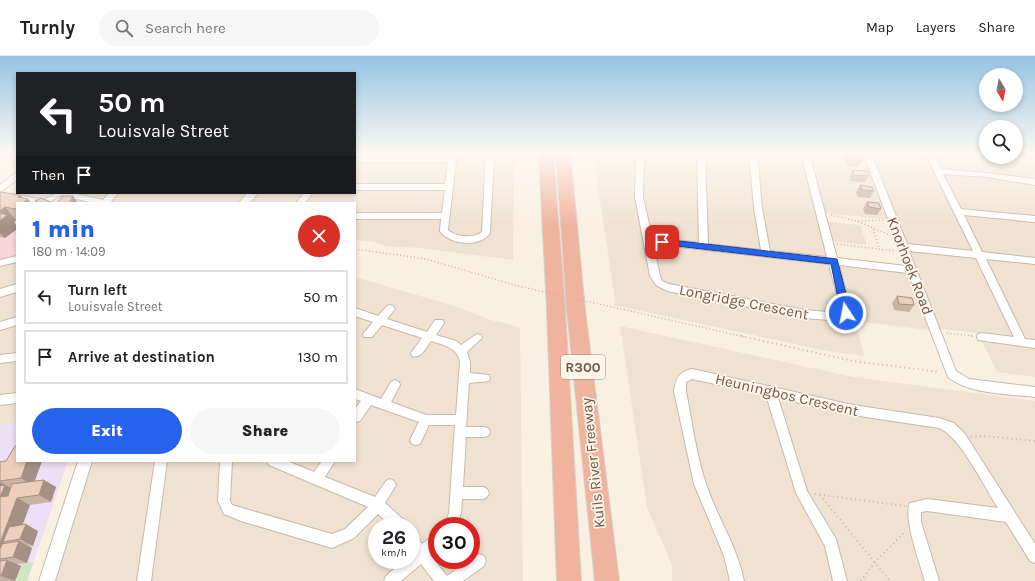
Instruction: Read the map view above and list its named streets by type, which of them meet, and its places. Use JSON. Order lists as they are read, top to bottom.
{
  "streets": {
    "highway": ["R300", "Kuils River Freeway"],
    "street": ["Knorhoek Road", "Longridge Crescent", "Heuningbos Crescent"]
  },
  "north": "bottom",
  "page": {
    "header": "Turnly",
    "search": "Search here",
    "nav": ["Map", "Layers", "Share"],
    "turn": ["50 m", "Louisvale Street"],
    "then": "Then",
    "heading": ["1 min", "180 m · 14:09"],
    "list": [
      {
        "name": "Turn left",
        "note": "Louisvale Street",
        "value": "50 m"
      },
      {
        "name": "Arrive at destination",
        "value": "130 m"
      }
    ],
    "buttons": ["Exit", "Share"],
    "speed": "26 km/h",
    "limit": "30"
  }
}
